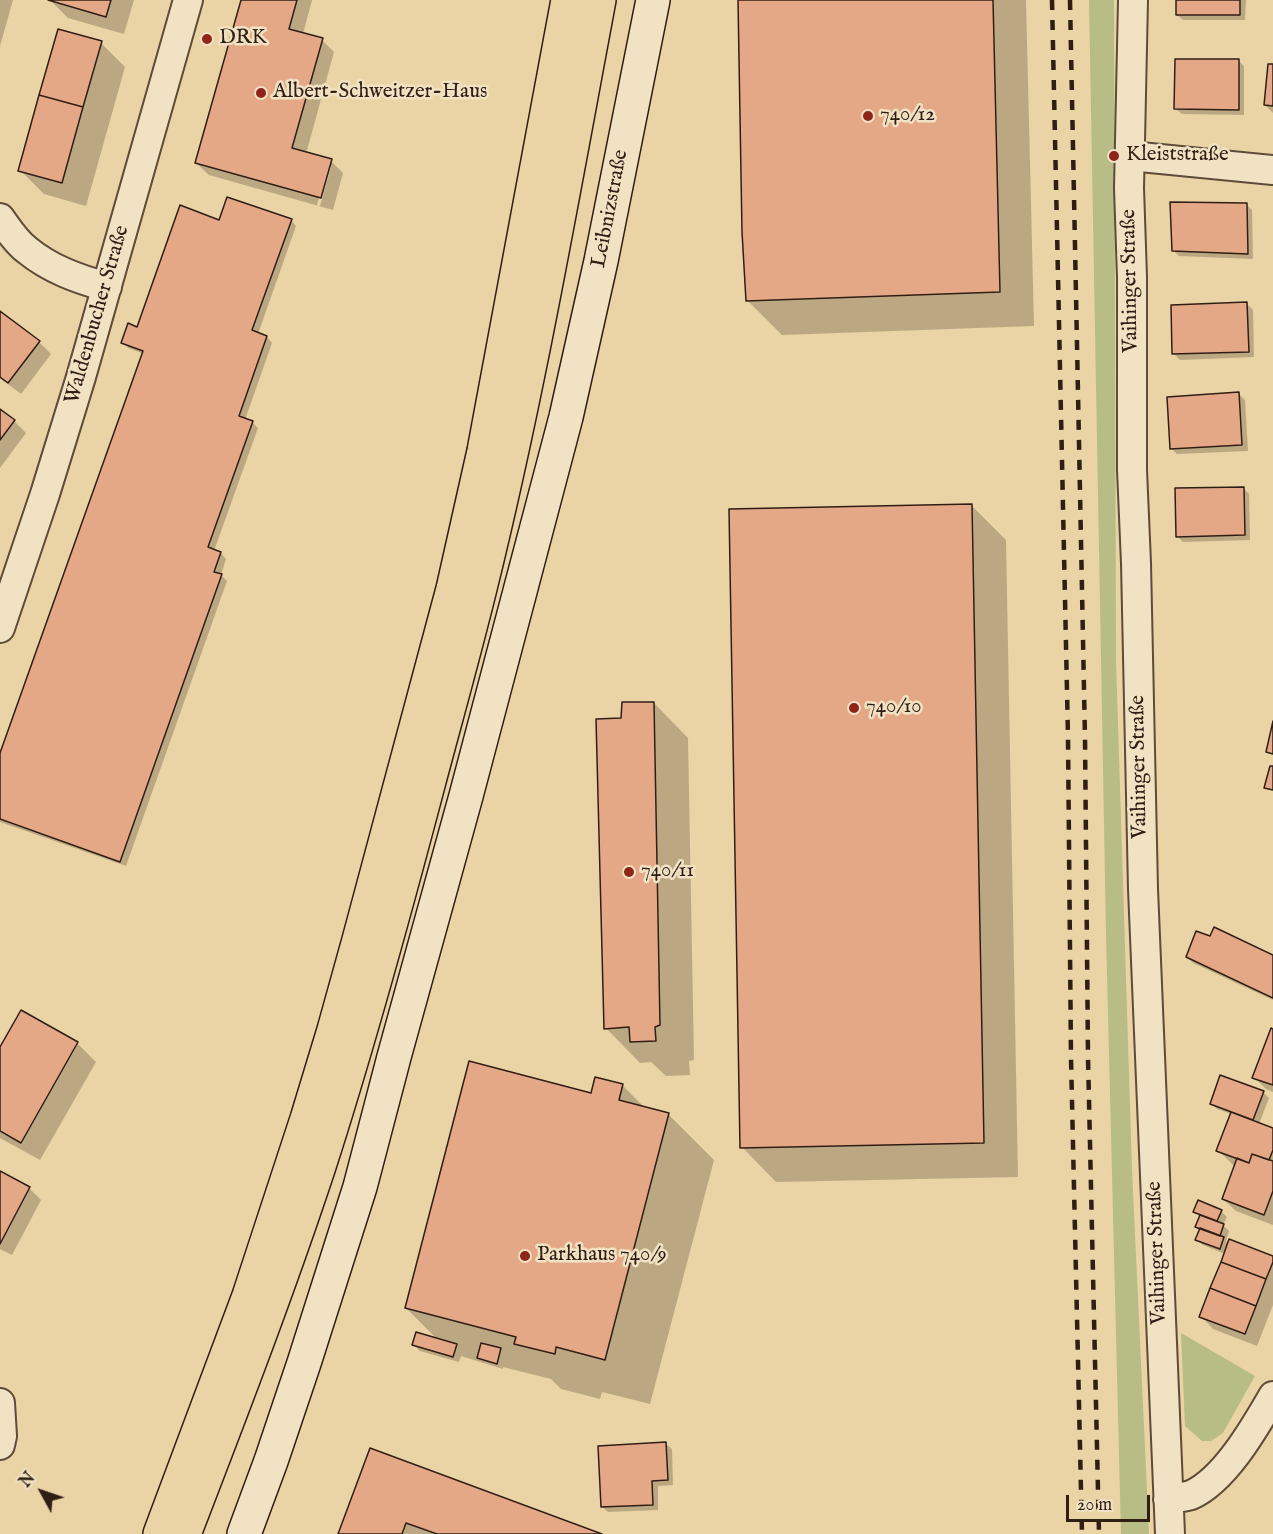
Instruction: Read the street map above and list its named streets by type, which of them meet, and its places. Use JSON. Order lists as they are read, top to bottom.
{
  "streets": {
    "street": ["Leibnizstraße", "Vaihinger Straße", "Waldenbucher Straße"]
  },
  "places": [
    "DRK",
    "Albert-Schweitzer-Haus",
    "740/12",
    "Kleiststraße",
    "740/10",
    "740/11",
    "Parkhaus 740/9"
  ],
  "scale_bar": "20 m",
  "north": "top left"
}
